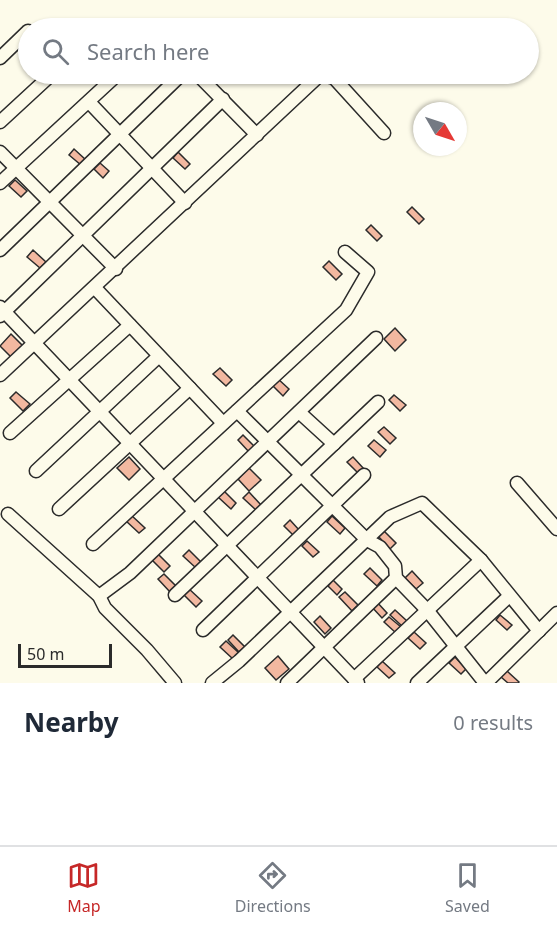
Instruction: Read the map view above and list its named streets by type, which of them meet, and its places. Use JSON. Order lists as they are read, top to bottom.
{
  "scale_bar": "50 m",
  "north": "bottom right",
  "page": {
    "search": "Search here",
    "scale": "50 m",
    "heading": ["Nearby", "0 results"],
    "nav": ["Map", "Directions", "Saved"]
  }
}
